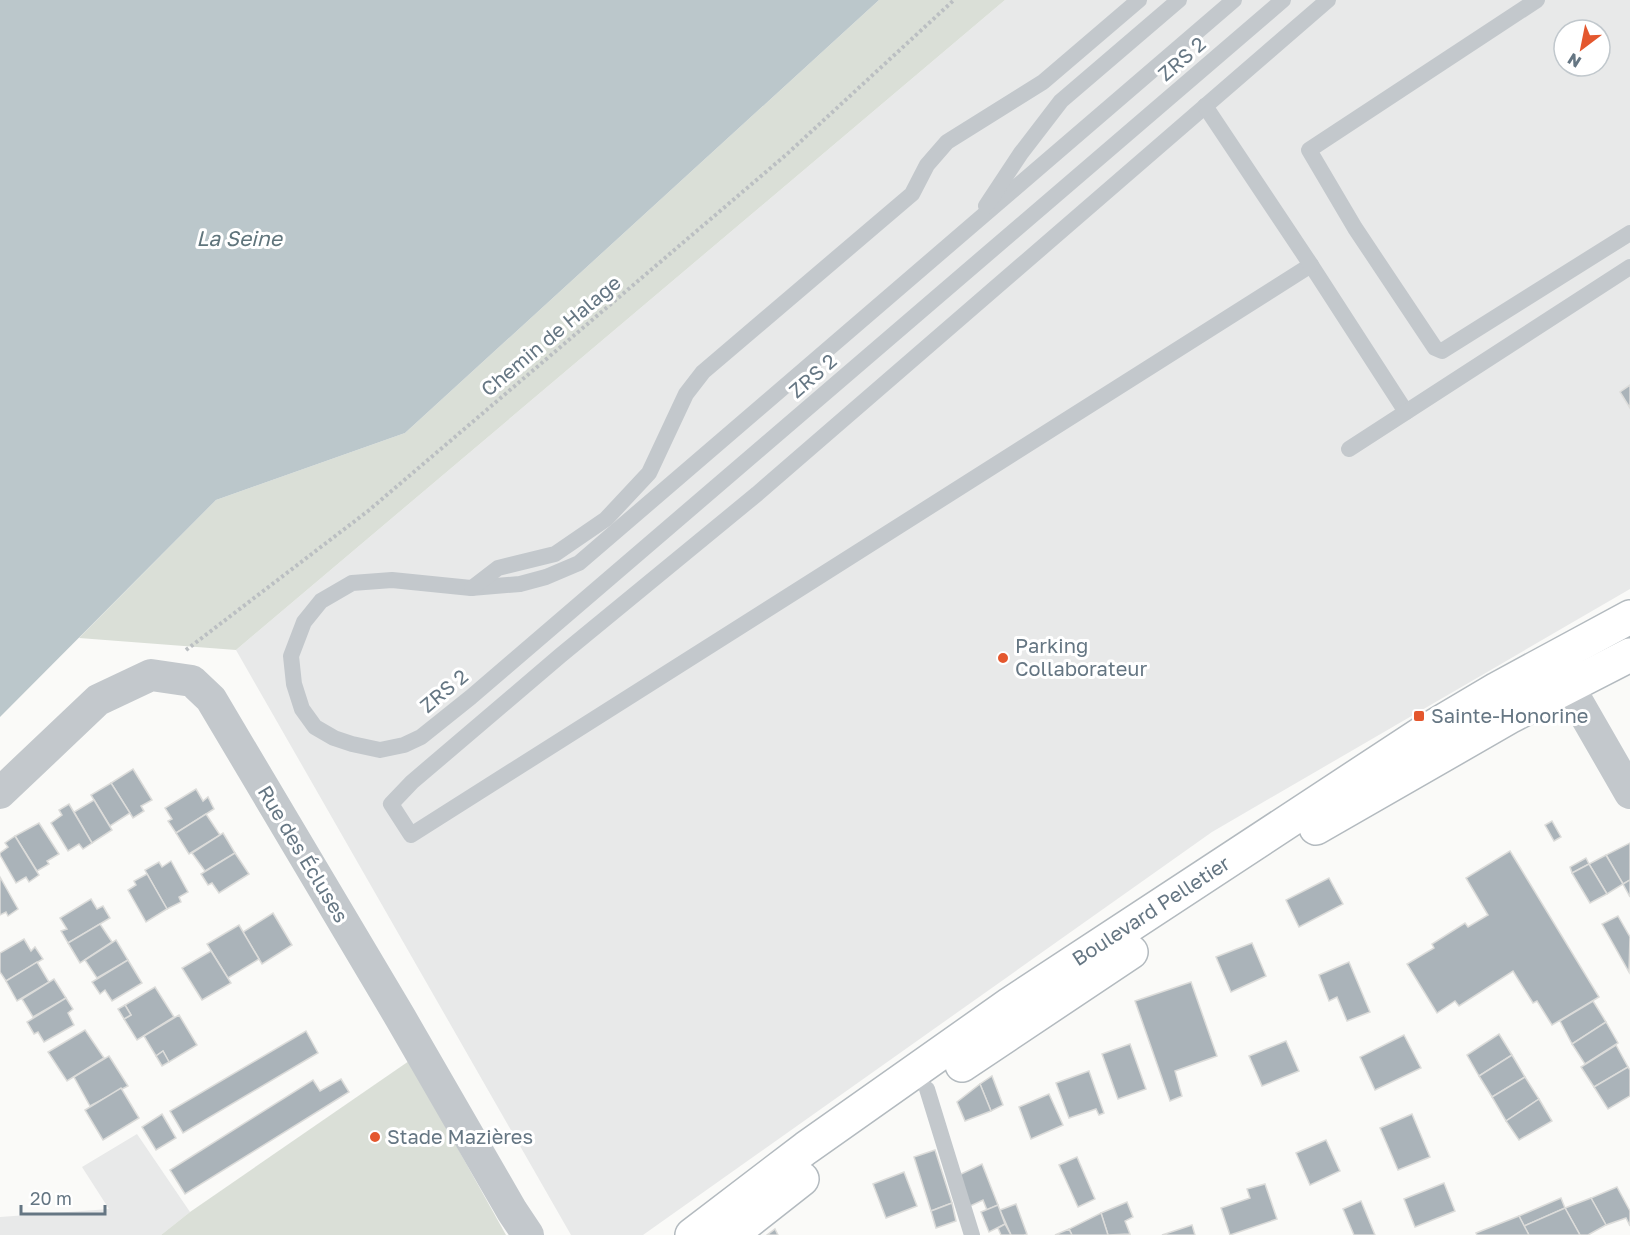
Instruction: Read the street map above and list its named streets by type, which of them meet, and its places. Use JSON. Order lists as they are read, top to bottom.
{
  "streets": {
    "main road": ["Boulevard Pelletier"],
    "street": ["Rue des Écluses"],
    "lane": ["ZRS 2"],
    "path": ["Chemin de Halage"]
  },
  "crossings": [
    ["Chemin de Halage", "Rue des Écluses"]
  ],
  "water": ["La Seine"],
  "places": {
    "other": ["Parking Collaborateur", "Stade Mazières"],
    "transit": ["Sainte-Honorine"]
  },
  "scale_bar": "20 m",
  "north": "bottom left"
}
